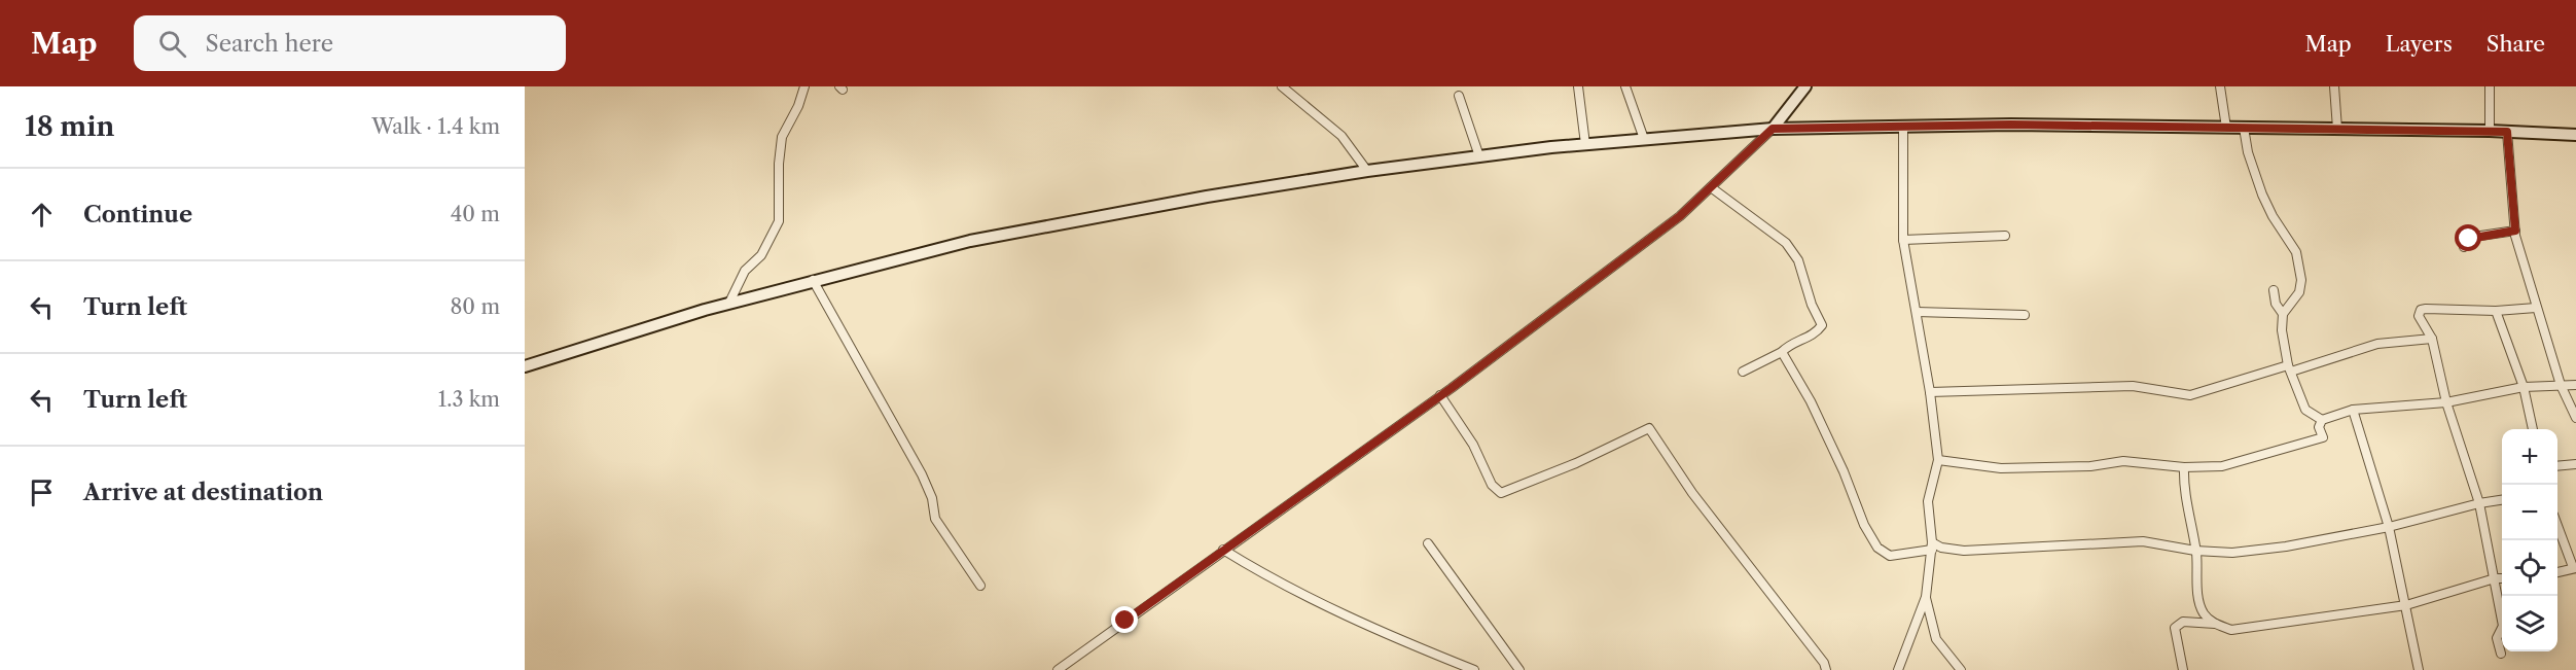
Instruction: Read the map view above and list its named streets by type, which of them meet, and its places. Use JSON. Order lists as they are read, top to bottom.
{
  "page": {
    "header": "Map",
    "search": "Search here",
    "nav": ["Map", "Layers", "Share"],
    "heading": ["18 min", "Walk · 1.4 km"],
    "list": [
      ["Continue", "40 m"],
      ["Turn left", "80 m"],
      ["Turn left", "1.3 km"],
      "Arrive at destination"
    ],
    "map_buttons": ["+", "−"]
  }
}
